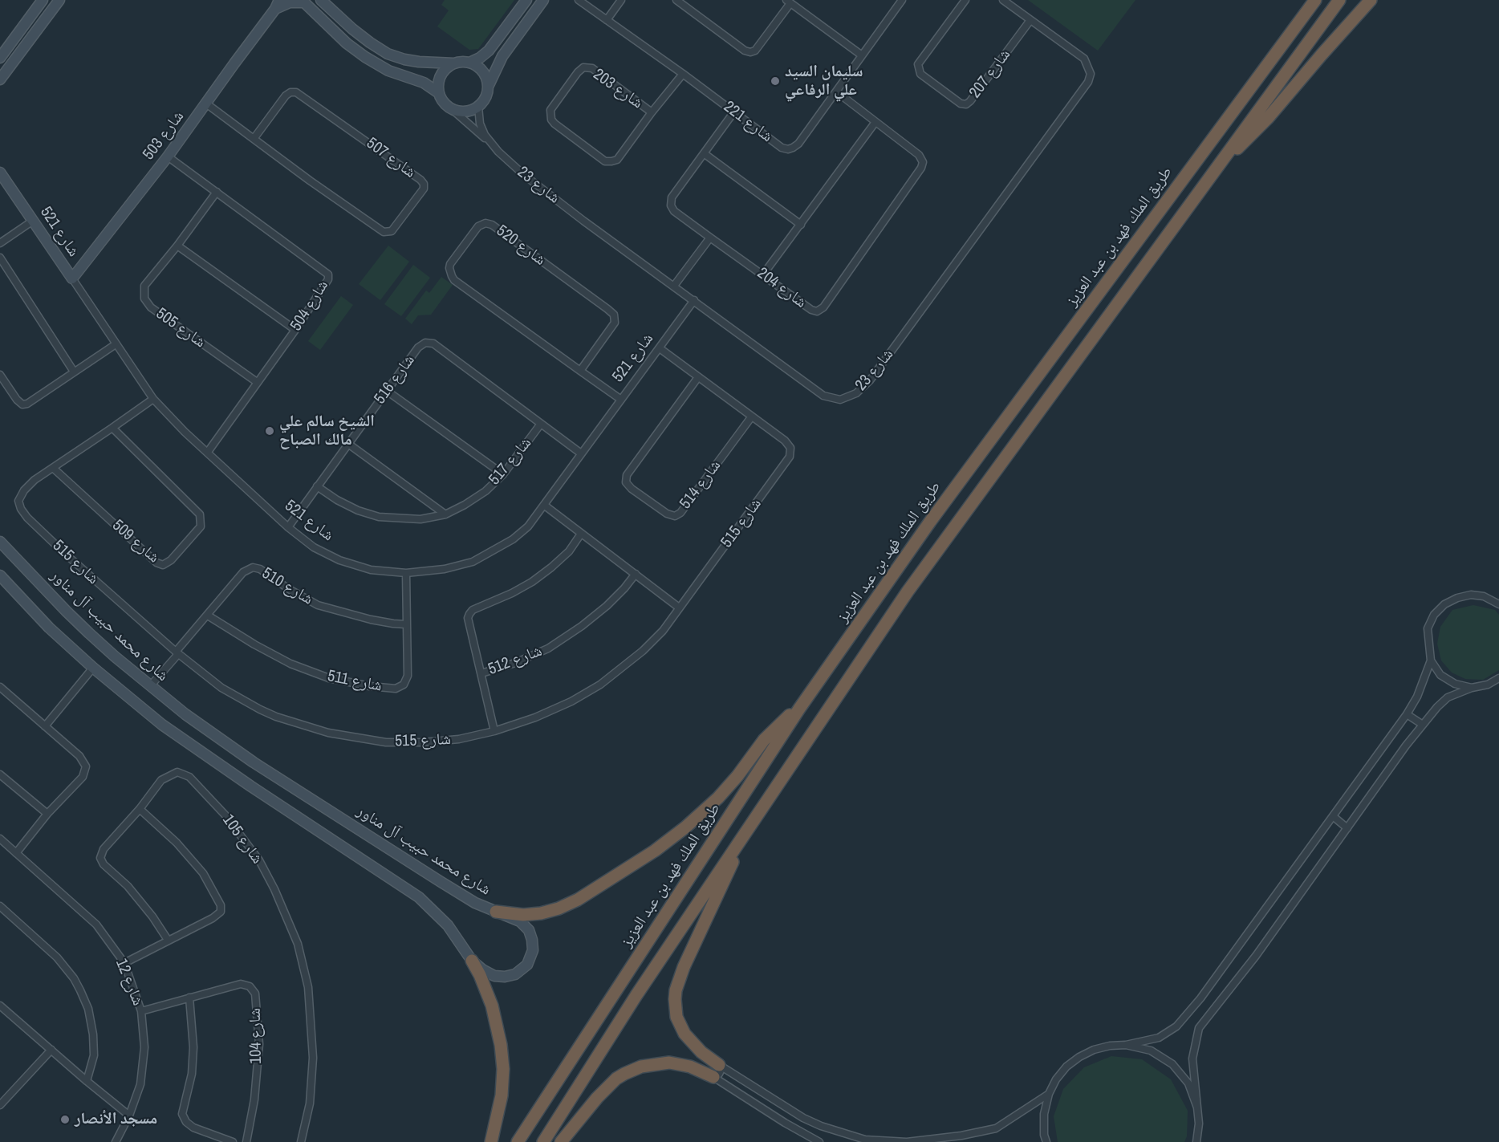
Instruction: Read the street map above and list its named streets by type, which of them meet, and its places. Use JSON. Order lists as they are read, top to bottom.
{
  "streets": {
    "highway": ["طريق الملك فهد بن عبد العزيز"],
    "main road": ["شارع 503", "شارع 521", "شارع محمد حبيب آل مناور"],
    "street": [
      "شارع 207",
      "شارع 203",
      "شارع 221",
      "شارع 507",
      "شارع 23",
      "شارع 520",
      "شارع 204",
      "شارع 504",
      "شارع 505",
      "شارع 516",
      "شارع 517",
      "شارع 514",
      "شارع 515",
      "شارع 509",
      "شارع 510",
      "شارع 512",
      "شارع 511",
      "شارع 105",
      "شارع 12",
      "شارع 104"
    ]
  },
  "crossings": [
    ["شارع 207", "شارع 23"],
    ["شارع 203", "شارع 221"],
    ["شارع 221", "شارع 204"],
    ["شارع 503", "شارع 507"],
    ["شارع 503", "شارع 521"],
    ["شارع 503", "شارع 504"],
    ["شارع 23", "شارع 521"],
    ["شارع 521", "شارع 520"],
    ["شارع 521", "شارع 504"],
    ["شارع 521", "شارع 516"],
    ["شارع 521", "شارع 515"],
    ["شارع 521", "شارع 511"],
    ["شارع 504", "شارع 505"],
    ["شارع 516", "شارع 517"],
    ["شارع 514", "شارع 515"],
    ["شارع 515", "شارع 509"],
    ["شارع 515", "شارع 510"],
    ["شارع 510", "شارع محمد حبيب آل مناور"],
    ["شارع 510", "شارع 511"],
    ["شارع 12", "شارع 104"]
  ],
  "places": ["سليمان السيد علي الرفاعي", "الشيخ سالم علي مالك الصباح", "مسجد الأنصار"]
}
